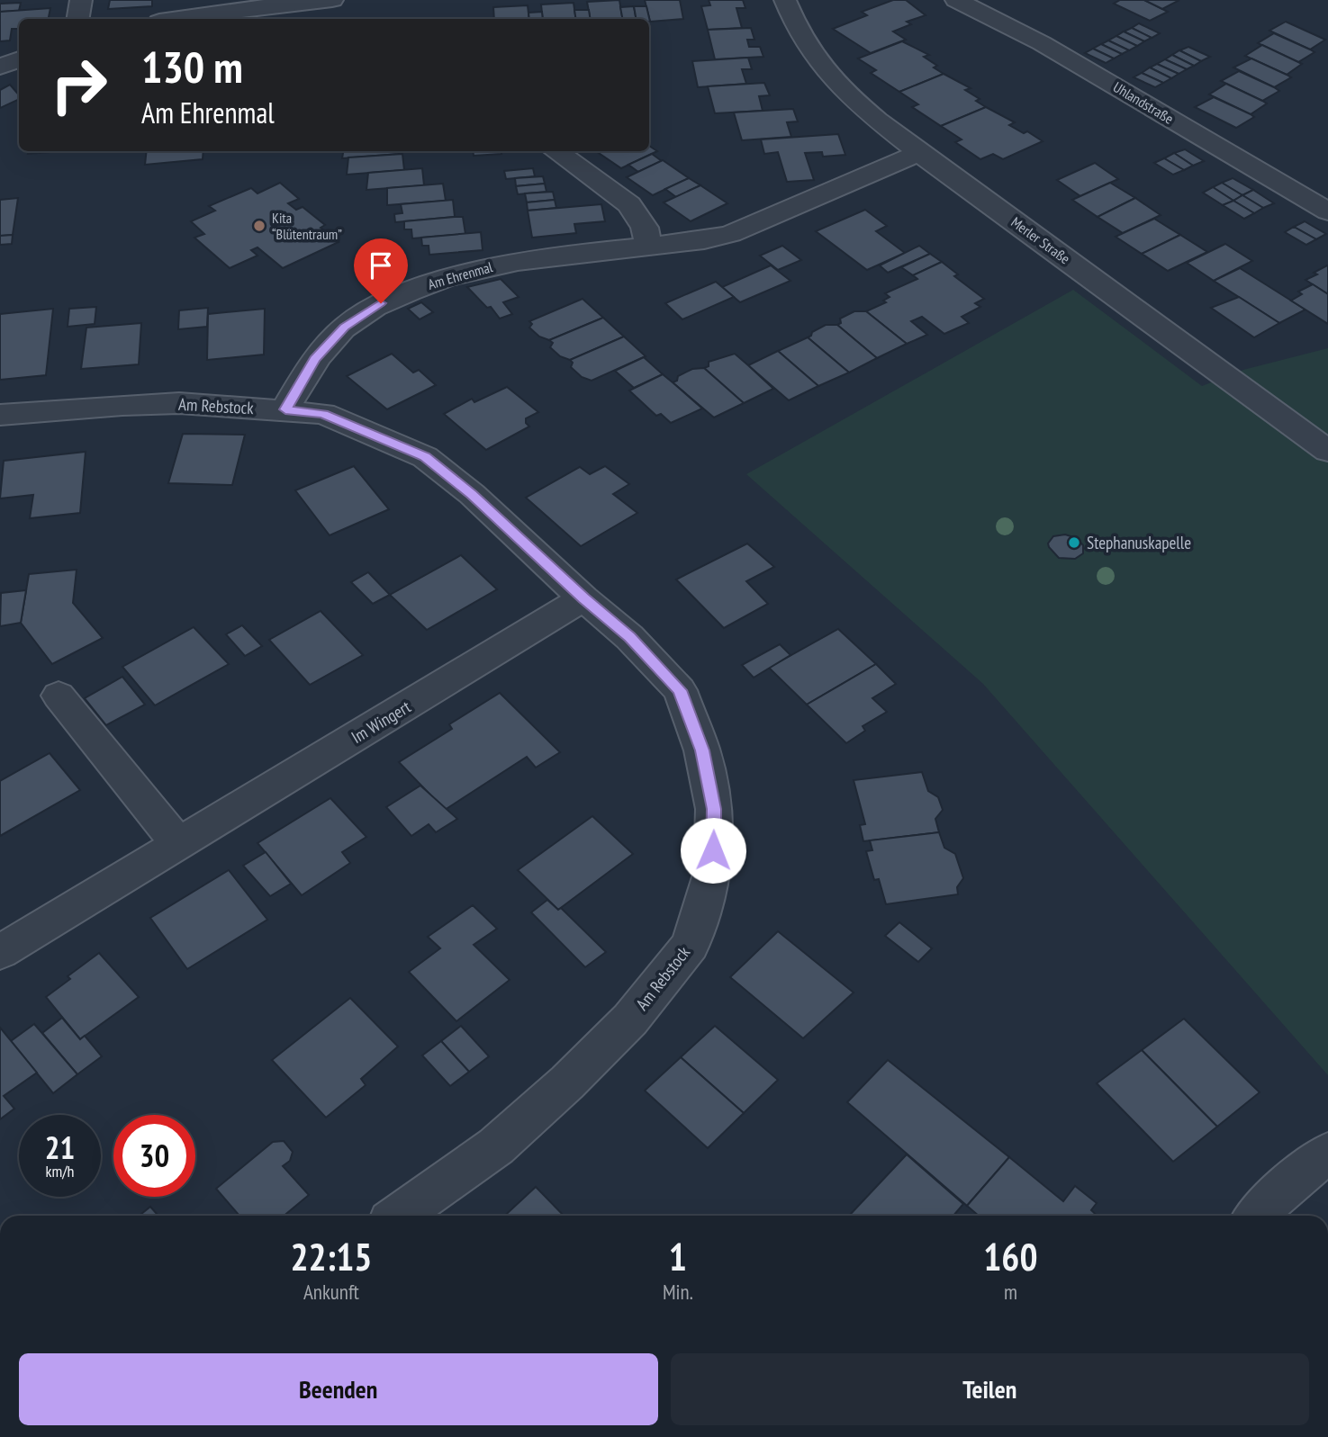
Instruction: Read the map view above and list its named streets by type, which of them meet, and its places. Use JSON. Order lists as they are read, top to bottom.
{
  "streets": {
    "street": [
      "Uhlandstraße",
      "Merler Straße",
      "Am Ehrenmal",
      "Am Rebstock",
      "Im Wingert"
    ]
  },
  "crossings": [
    ["Merler Straße", "Am Ehrenmal"],
    ["Am Ehrenmal", "Am Rebstock"],
    ["Am Rebstock", "Im Wingert"]
  ],
  "places": ["Kita “Blütentraum”", "Stephanuskapelle"],
  "page": {
    "turn": ["130 m", "Am Ehrenmal"],
    "speed": "21 km/h",
    "limit": "30",
    "eta": [
      "22:15",
      "Ankunft",
      "1",
      "Min.",
      "160",
      "m"
    ],
    "buttons": ["Beenden", "Teilen"]
  }
}
